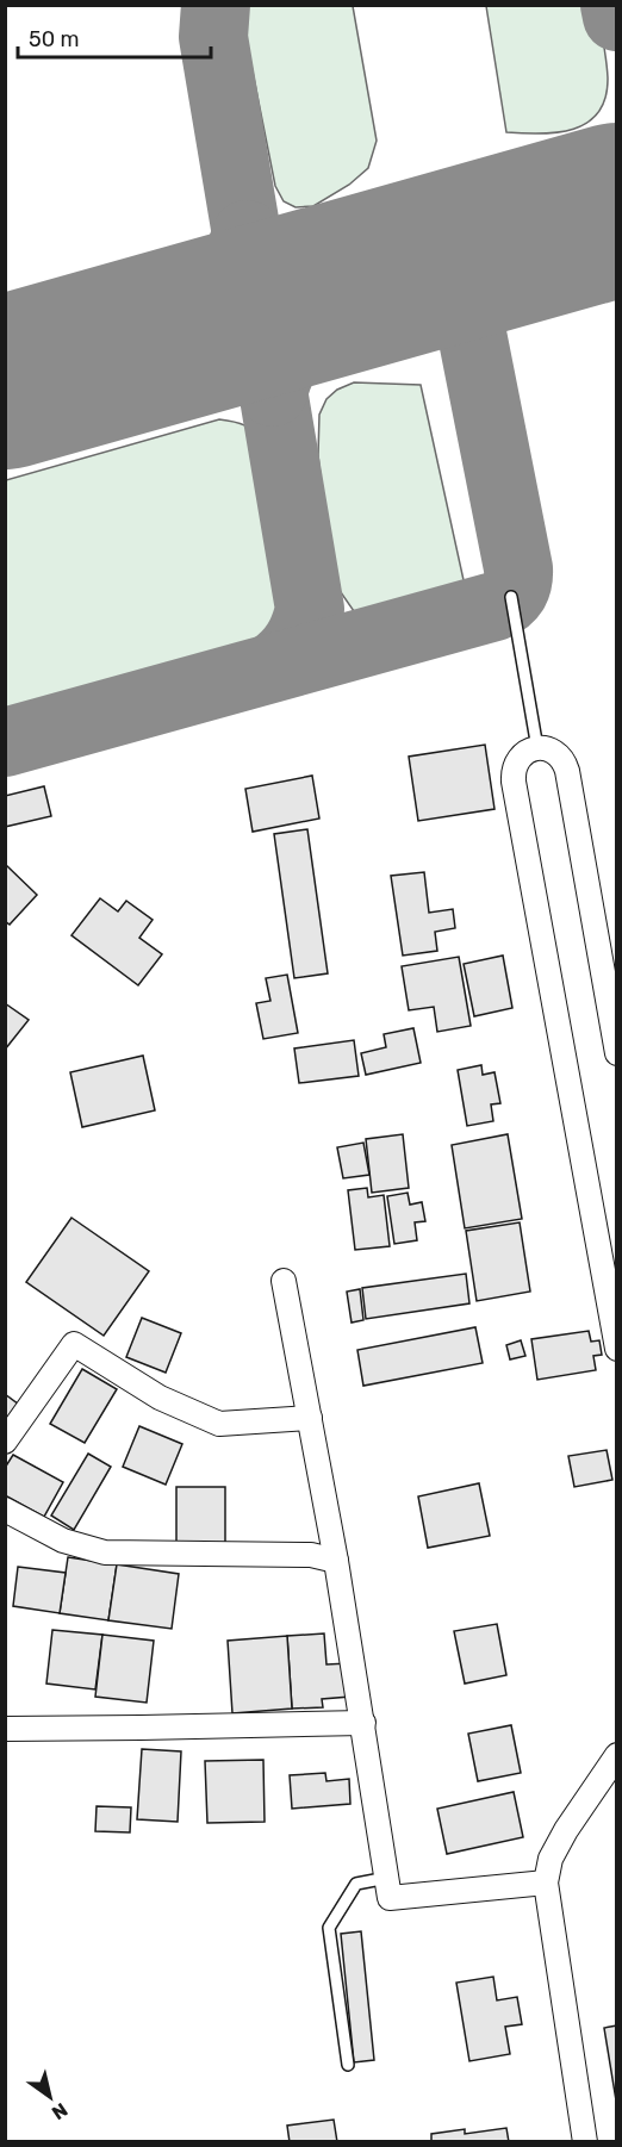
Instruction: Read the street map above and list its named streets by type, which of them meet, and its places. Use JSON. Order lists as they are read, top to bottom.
{
  "scale_bar": "50 m",
  "north": "bottom right"
}
